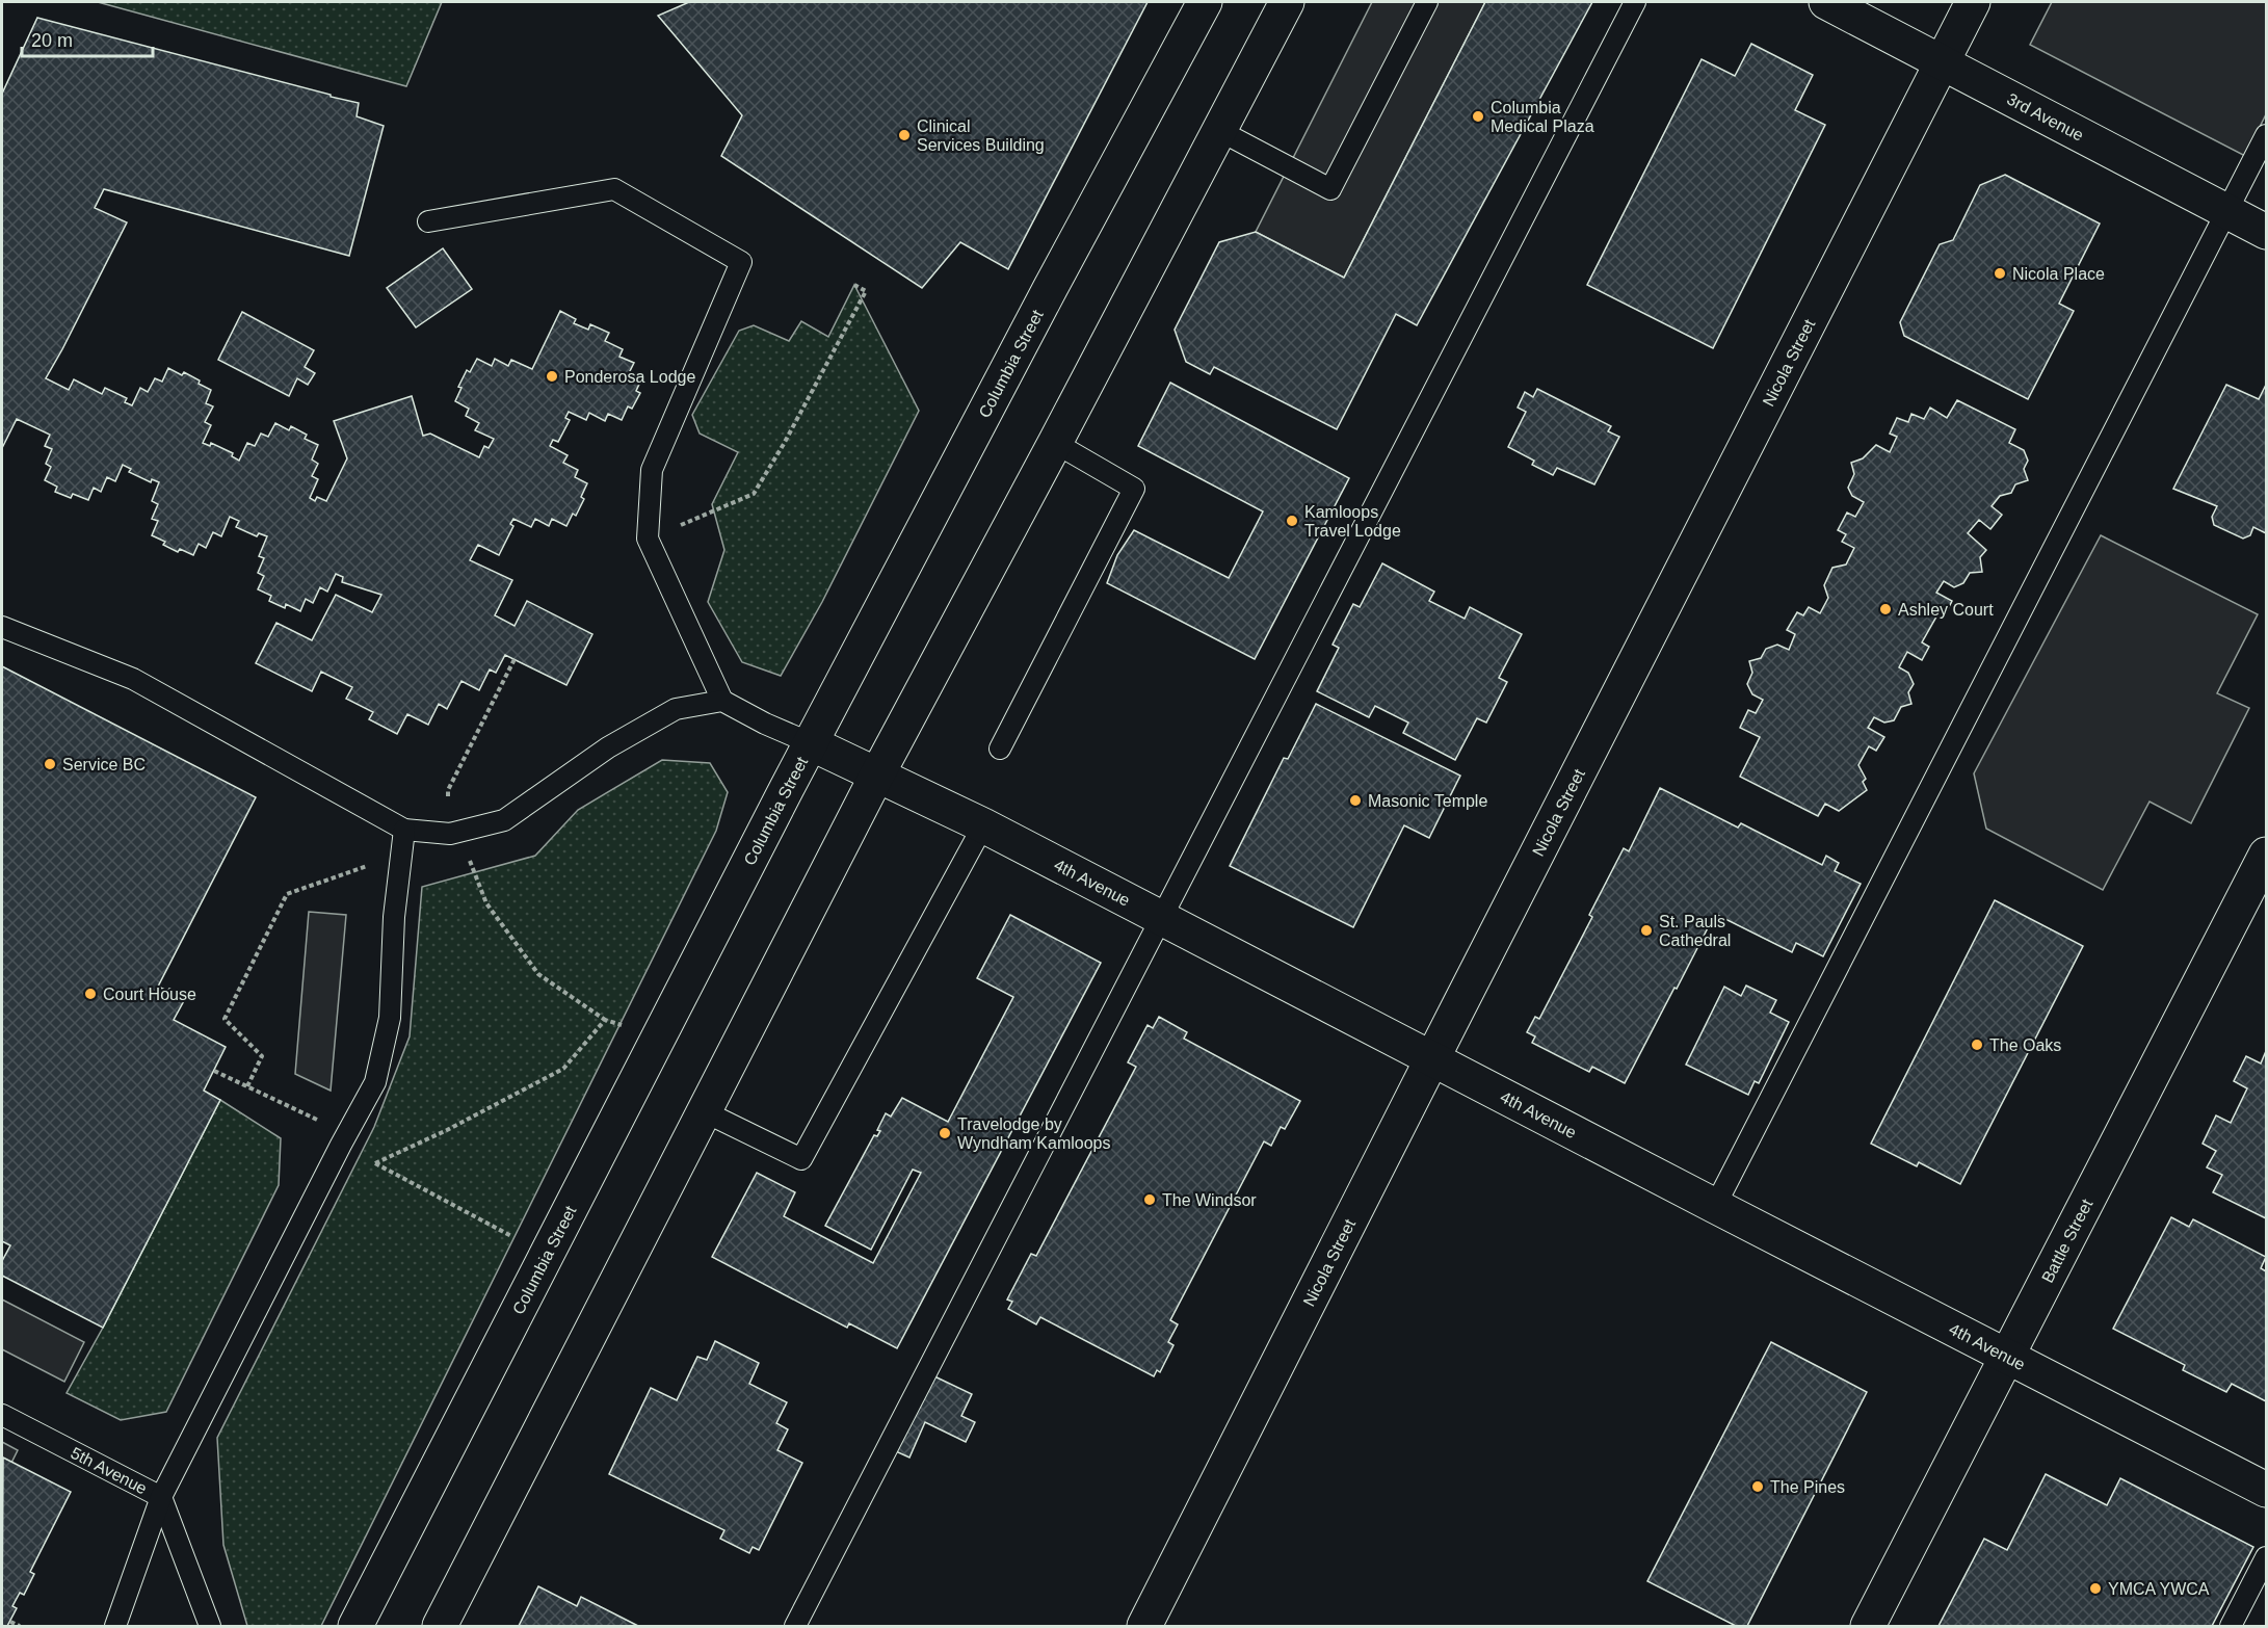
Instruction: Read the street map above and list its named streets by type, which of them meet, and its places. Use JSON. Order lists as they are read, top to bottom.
{
  "streets": {
    "street": [
      "3rd Avenue",
      "Columbia Street",
      "Nicola Street",
      "4th Avenue",
      "Battle Street"
    ],
    "lane": ["5th Avenue"]
  },
  "crossings": [
    ["3rd Avenue", "Nicola Street"],
    ["Columbia Street", "4th Avenue"],
    ["Nicola Street", "4th Avenue"],
    ["4th Avenue", "Battle Street"]
  ],
  "places": [
    "Columbia Medical Plaza",
    "Clinical Services Building",
    "Nicola Place",
    "Ponderosa Lodge",
    "Kamloops Travel Lodge",
    "Ashley Court",
    "Service BC",
    "Masonic Temple",
    "St. Pauls Cathedral",
    "Court House",
    "The Oaks",
    "Travelodge by Wyndham Kamloops",
    "The Windsor",
    "The Pines",
    "YMCA YWCA"
  ],
  "scale_bar": "20 m"
}
